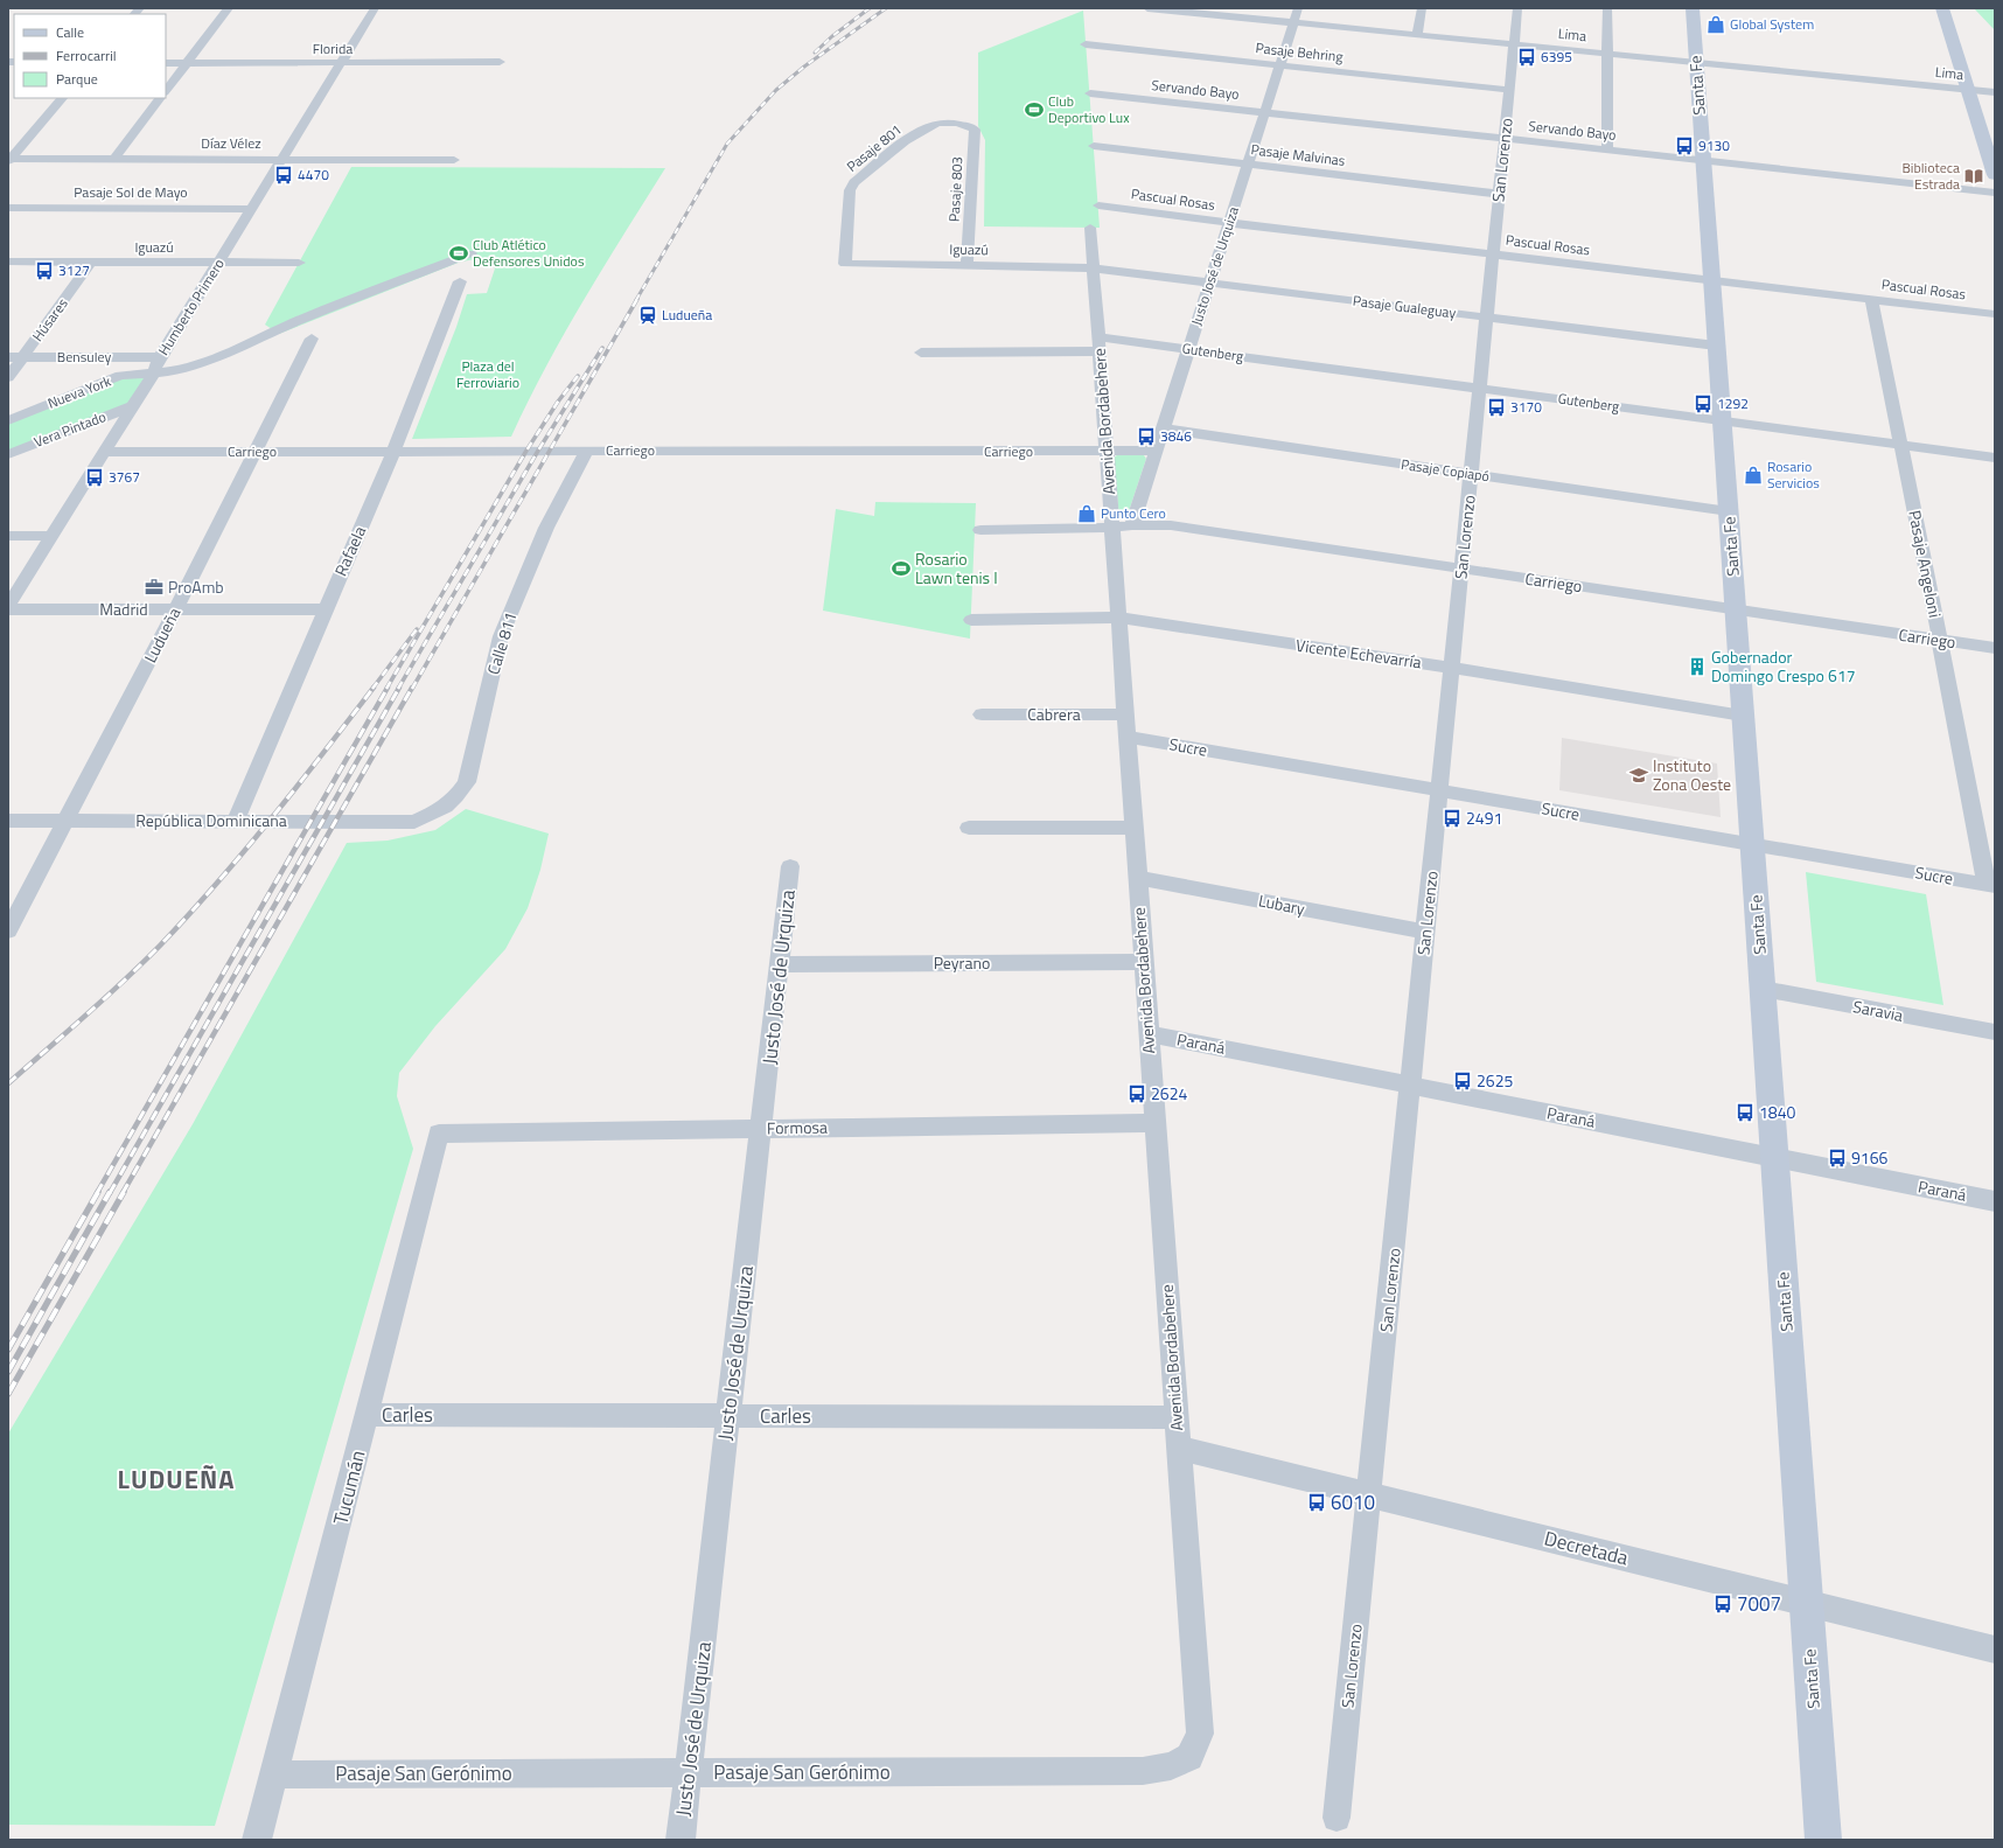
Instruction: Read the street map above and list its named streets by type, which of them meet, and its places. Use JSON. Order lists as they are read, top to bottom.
{
  "streets": {
    "main road": ["Santa Fe"],
    "street": [
      "Lima",
      "Florida",
      "Pasaje Behring",
      "Servando Bayo",
      "Díaz Vélez",
      "Pasaje 801",
      "Pasaje Malvinas",
      "San Lorenzo",
      "Pasaje 803",
      "Pasaje Sol de Mayo",
      "Pascual Rosas",
      "Iguazú",
      "Justo José de Urquiza",
      "Humberto Primero",
      "Pasaje Gualeguay",
      "Húsares",
      "Gutenberg",
      "Bensuley",
      "Nueva York",
      "Avenida Bordabehere",
      "Vera Pintado",
      "Carriego",
      "Pasaje Copiapó",
      "Rafaela",
      "Pasaje Angeloni",
      "Madrid",
      "Ludueña",
      "Calle 811",
      "Vicente Echevarría",
      "Cabrera",
      "Sucre",
      "República Dominicana",
      "Lubary",
      "Peyrano",
      "Saravia",
      "Paraná",
      "Formosa",
      "Carles",
      "Tucumán",
      "Decretada",
      "Pasaje San Gerónimo"
    ]
  },
  "crossings": [
    ["Lima", "Santa Fe"],
    ["Lima", "San Lorenzo"],
    ["Lima", "Justo José de Urquiza"],
    ["Florida", "Humberto Primero"],
    ["Pasaje Behring", "San Lorenzo"],
    ["Pasaje Behring", "Justo José de Urquiza"],
    ["Santa Fe", "Servando Bayo"],
    ["Santa Fe", "Pascual Rosas"],
    ["Santa Fe", "Pasaje Gualeguay"],
    ["Santa Fe", "Gutenberg"],
    ["Santa Fe", "Carriego"],
    ["Santa Fe", "Pasaje Copiapó"],
    ["Santa Fe", "Vicente Echevarría"],
    ["Santa Fe", "Sucre"],
    ["Santa Fe", "Saravia"],
    ["Santa Fe", "Paraná"],
    ["Santa Fe", "Decretada"],
    ["Servando Bayo", "San Lorenzo"],
    ["Servando Bayo", "Justo José de Urquiza"],
    ["Díaz Vélez", "Humberto Primero"],
    ["Pasaje 801", "Pasaje 803"],
    ["Pasaje 801", "Iguazú"],
    ["Pasaje Malvinas", "San Lorenzo"],
    ["Pasaje Malvinas", "Justo José de Urquiza"],
    ["San Lorenzo", "Pascual Rosas"],
    ["San Lorenzo", "Pasaje Gualeguay"],
    ["San Lorenzo", "Gutenberg"],
    ["San Lorenzo", "Carriego"],
    ["San Lorenzo", "Pasaje Copiapó"],
    ["San Lorenzo", "Vicente Echevarría"],
    ["San Lorenzo", "Sucre"],
    ["San Lorenzo", "Lubary"],
    ["San Lorenzo", "Paraná"],
    ["San Lorenzo", "Decretada"],
    ["Pasaje 803", "Iguazú"],
    ["Pasaje Sol de Mayo", "Humberto Primero"],
    ["Pascual Rosas", "Justo José de Urquiza"],
    ["Pascual Rosas", "Pasaje Angeloni"],
    ["Iguazú", "Humberto Primero"],
    ["Iguazú", "Pasaje Gualeguay"],
    ["Iguazú", "Húsares"],
    ["Iguazú", "Avenida Bordabehere"],
    ["Justo José de Urquiza", "Pasaje Gualeguay"],
    ["Justo José de Urquiza", "Gutenberg"],
    ["Justo José de Urquiza", "Carriego"],
    ["Justo José de Urquiza", "Pasaje Copiapó"],
    ["Justo José de Urquiza", "Peyrano"],
    ["Justo José de Urquiza", "Formosa"],
    ["Justo José de Urquiza", "Carles"],
    ["Justo José de Urquiza", "Pasaje San Gerónimo"],
    ["Humberto Primero", "Bensuley"],
    ["Humberto Primero", "Nueva York"],
    ["Humberto Primero", "Vera Pintado"],
    ["Humberto Primero", "Carriego"],
    ["Pasaje Gualeguay", "Avenida Bordabehere"],
    ["Húsares", "Bensuley"],
    ["Gutenberg", "Avenida Bordabehere"],
    ["Gutenberg", "Pasaje Angeloni"],
    ["Avenida Bordabehere", "Carriego"],
    ["Avenida Bordabehere", "Vicente Echevarría"],
    ["Avenida Bordabehere", "Cabrera"],
    ["Avenida Bordabehere", "Sucre"],
    ["Avenida Bordabehere", "Lubary"],
    ["Avenida Bordabehere", "Peyrano"],
    ["Avenida Bordabehere", "Paraná"],
    ["Avenida Bordabehere", "Formosa"],
    ["Avenida Bordabehere", "Carles"],
    ["Avenida Bordabehere", "Decretada"],
    ["Avenida Bordabehere", "Pasaje San Gerónimo"],
    ["Carriego", "Rafaela"],
    ["Carriego", "Pasaje Angeloni"],
    ["Carriego", "Ludueña"],
    ["Carriego", "Calle 811"],
    ["Rafaela", "Madrid"],
    ["Rafaela", "República Dominicana"],
    ["Pasaje Angeloni", "Sucre"],
    ["Madrid", "Ludueña"],
    ["Ludueña", "República Dominicana"],
    ["Calle 811", "República Dominicana"],
    ["Formosa", "Tucumán"],
    ["Carles", "Tucumán"],
    ["Tucumán", "Pasaje San Gerónimo"]
  ],
  "districts": ["LUDUEÑA"],
  "parks": ["Plaza del Ferroviario"],
  "places": {
    "shop": ["Global System", "Rosario Servicios", "Punto Cero"],
    "bus stop": [
      "6395",
      "9130",
      "4470",
      "3127",
      "1292",
      "3170",
      "3846",
      "3767",
      "2491",
      "2625",
      "2624",
      "1840",
      "9166",
      "6010",
      "7007"
    ],
    "sports": ["Club Deportivo Lux", "Club Atlético Defensores Unidos", "Rosario Lawn tenis I"],
    "library": ["Biblioteca Estrada"],
    "station": ["Ludueña"],
    "office": ["ProAmb"],
    "building": ["Gobernador Domingo Crespo 617"],
    "school or university": ["Instituto Zona Oeste"]
  },
  "legend": ["Calle", "Ferrocarril", "Parque"]
}
